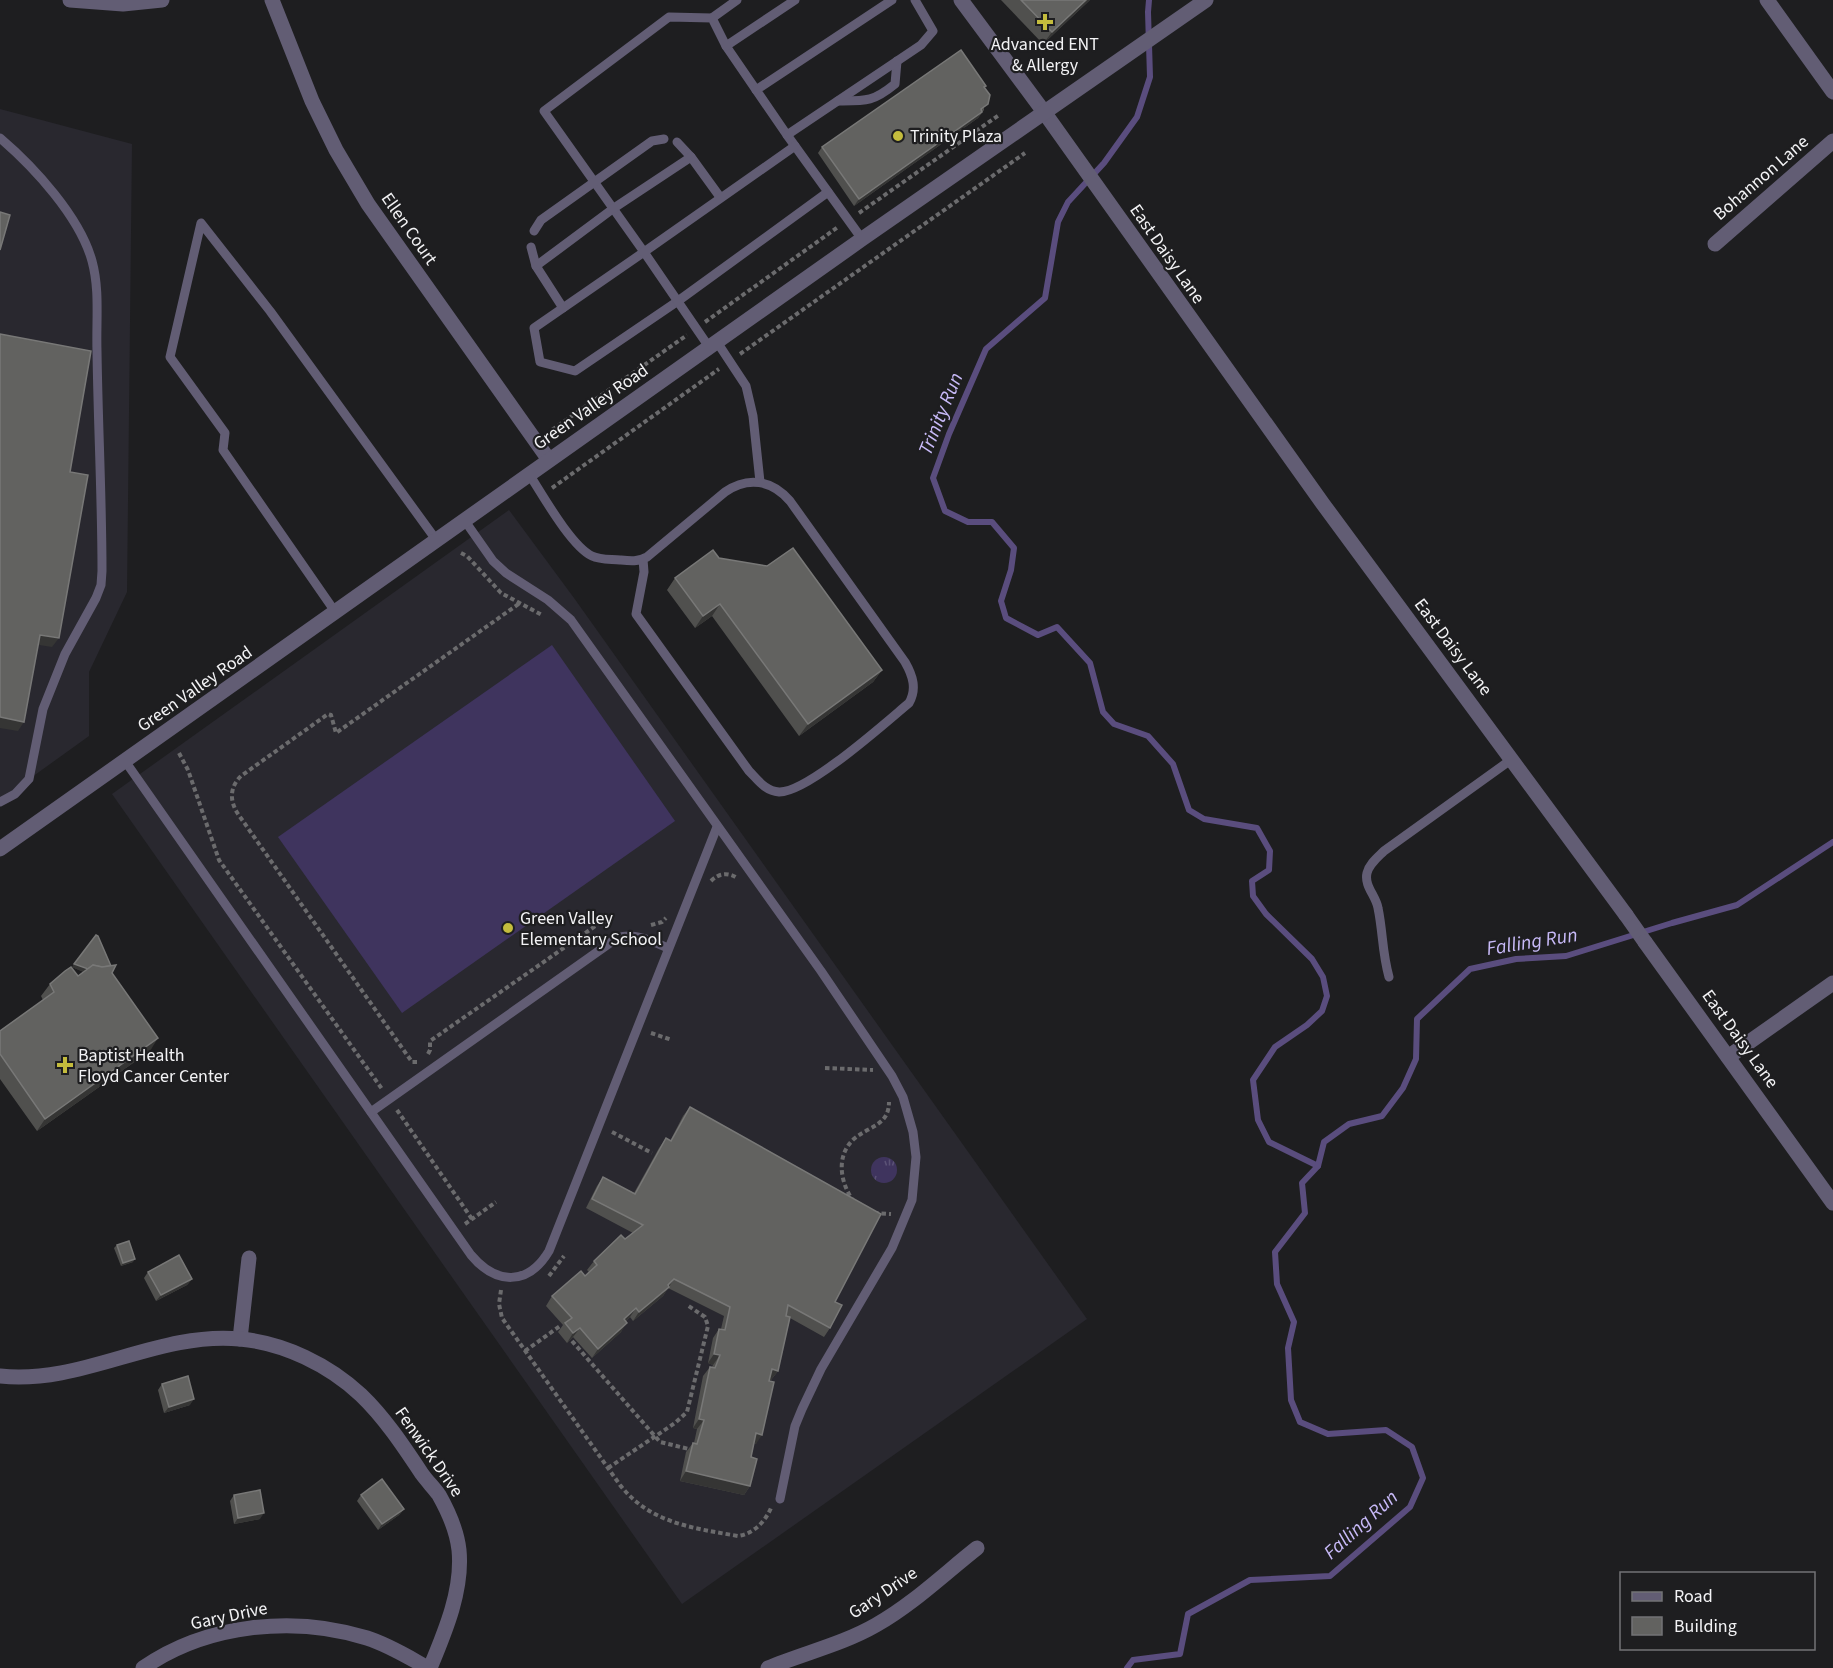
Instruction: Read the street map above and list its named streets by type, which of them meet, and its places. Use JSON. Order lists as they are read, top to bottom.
{
  "streets": {
    "street": [
      "Bohannon Lane",
      "Ellen Court",
      "East Daisy Lane",
      "Green Valley Road",
      "Fenwick Drive",
      "Gary Drive"
    ]
  },
  "crossings": [
    ["Ellen Court", "Green Valley Road"],
    ["East Daisy Lane", "Green Valley Road"],
    ["Fenwick Drive", "Gary Drive"]
  ],
  "water": ["Trinity Run", "Falling Run"],
  "places": {
    "health": ["Advanced ENT & Allergy", "Baptist Health Floyd Cancer Center"],
    "other": ["Trinity Plaza", "Green Valley Elementary School"]
  },
  "legend": ["Road", "Building"]
}
